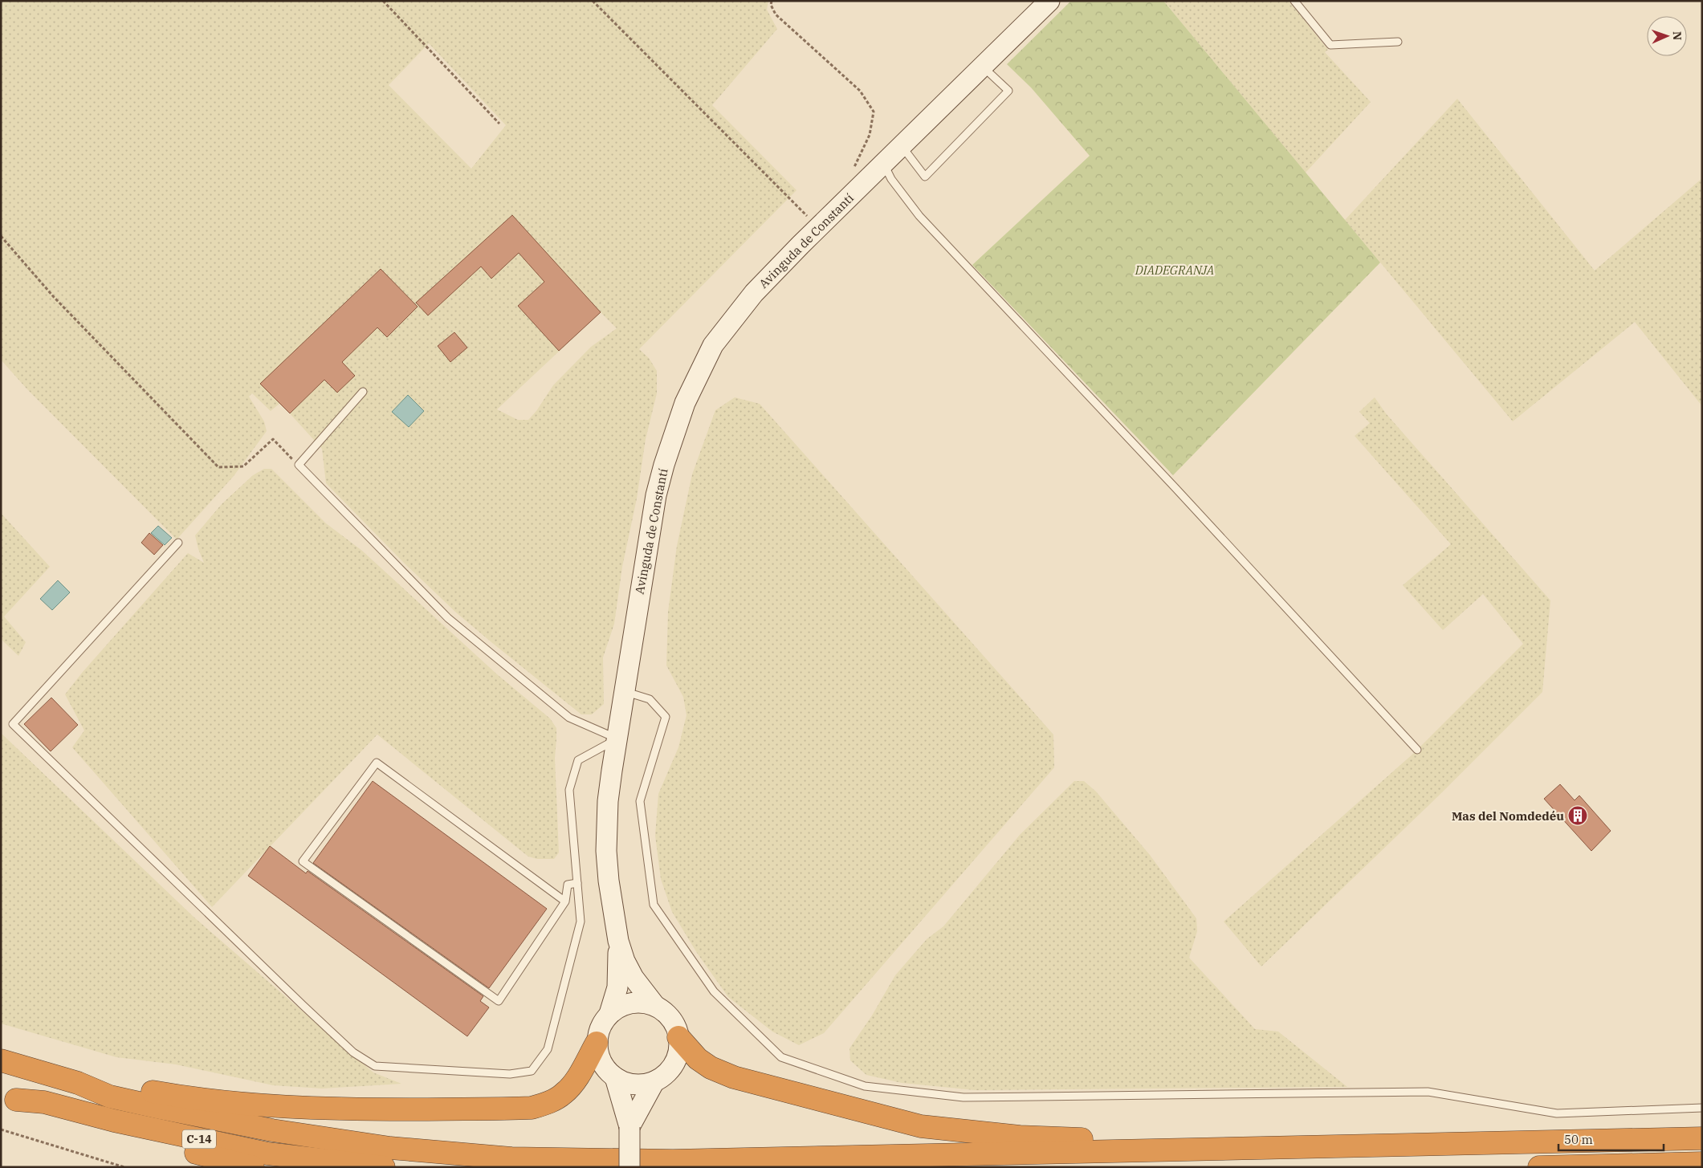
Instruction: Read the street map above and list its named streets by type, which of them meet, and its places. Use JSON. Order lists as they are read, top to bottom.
{
  "streets": {
    "highway": ["C-14"],
    "main road": ["Avinguda de Constantí"]
  },
  "parks": ["DIADEGRANJA"],
  "places": {
    "building": ["Mas del Nomdedéu"]
  },
  "scale_bar": "50 m",
  "north": "right"
}
